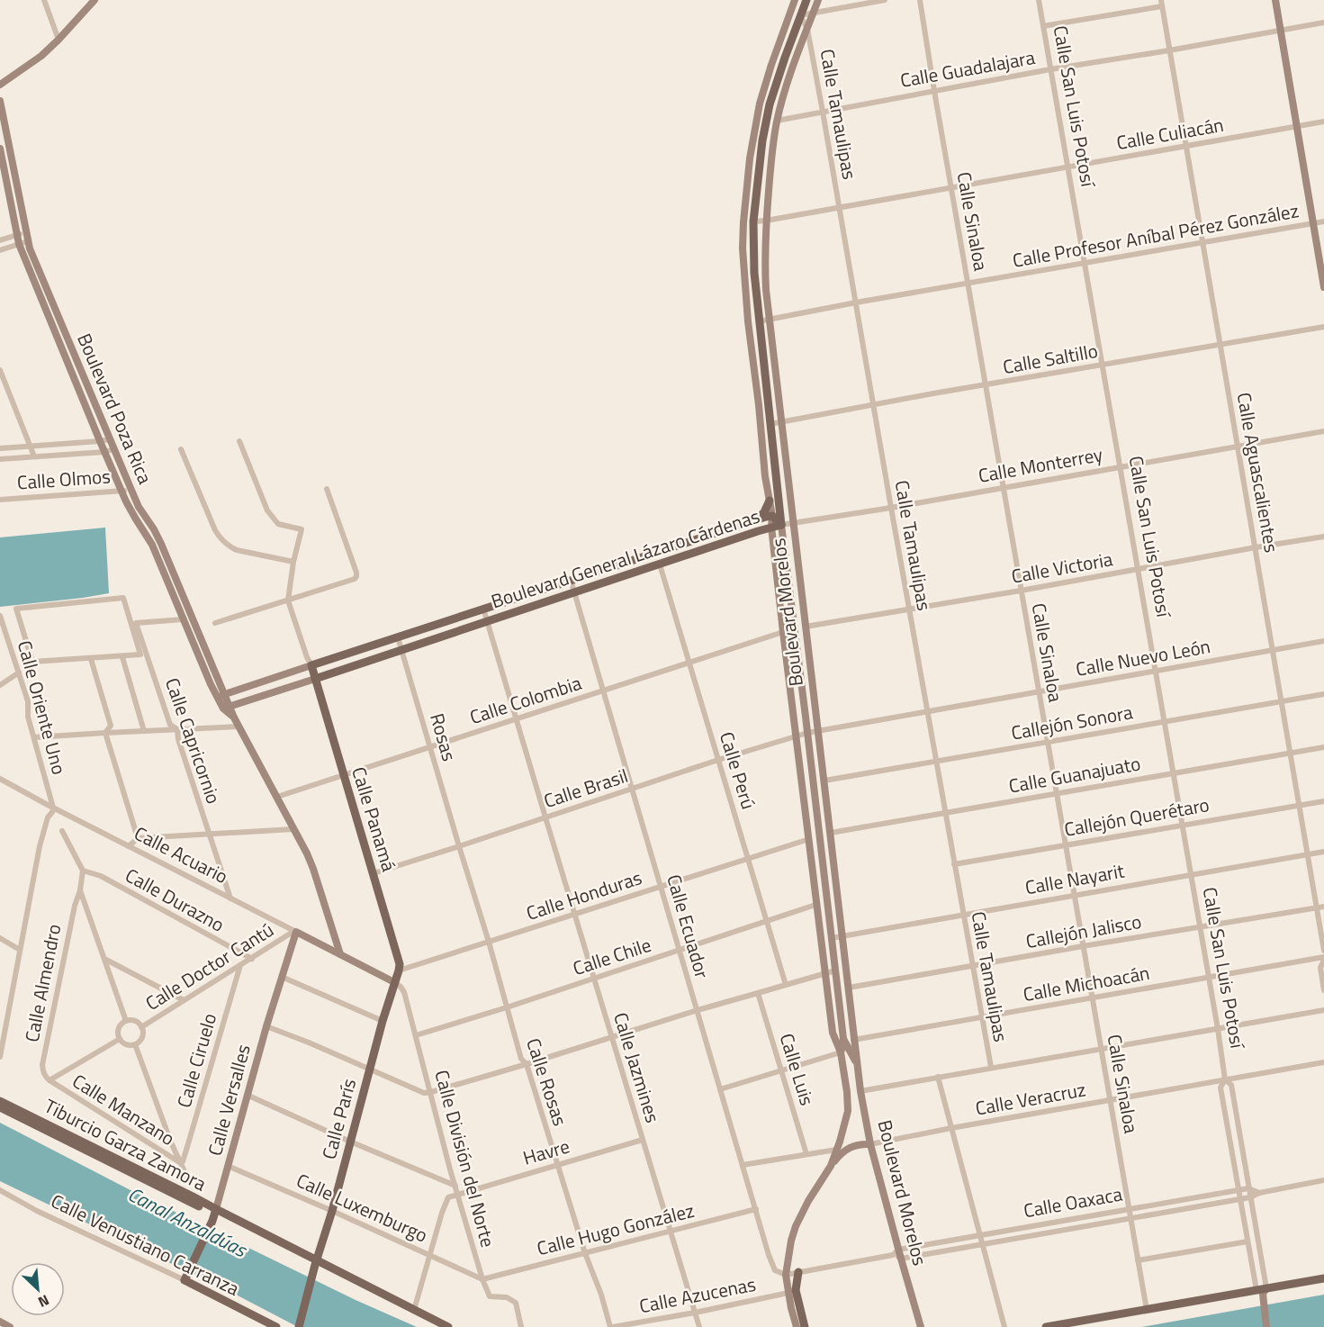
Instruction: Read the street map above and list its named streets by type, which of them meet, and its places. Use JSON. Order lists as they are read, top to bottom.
{
  "streets": {
    "main road": [
      "Calle San Luis Potosí",
      "Boulevard Poza Rica",
      "Boulevard General Lázaro Cárdenas",
      "Boulevard Morelos",
      "Calle Panamá",
      "Calle Acuario",
      "Calle Versalles",
      "Calle París",
      "Tiburcio Garza Zamora",
      "Calle Venustiano Carranza"
    ],
    "street": [
      "Calle Guadalajara",
      "Calle Tamaulipas",
      "Calle Culiacán",
      "Calle Sinaloa",
      "Calle Profesor Aníbal Pérez González",
      "Calle Saltillo",
      "Calle Monterrey",
      "Calle Aguascalientes",
      "Calle Olmos",
      "Calle Victoria",
      "Calle Nuevo León",
      "Calle Colombia",
      "Calle Oriente Uno",
      "Callejón Sonora",
      "Rosas",
      "Calle Capricornio",
      "Calle Perú",
      "Calle Guanajuato",
      "Calle Brasil",
      "Callejón Querétaro",
      "Calle Nayarit",
      "Calle Honduras",
      "Calle Durazno",
      "Calle Ecuador",
      "Callejón Jalisco",
      "Calle Chile",
      "Calle Doctor Cantú",
      "Calle Almendro",
      "Calle Michoacán",
      "Calle Ciruelo",
      "Calle Jazmines",
      "Calle Luis",
      "Calle Rosas",
      "Calle Veracruz",
      "Calle Manzano",
      "Havre",
      "Calle División del Norte",
      "Calle Oaxaca",
      "Calle Luxemburgo",
      "Calle Hugo González",
      "Calle Azucenas"
    ]
  },
  "crossings": [
    ["Calle Guadalajara", "Calle San Luis Potosí"],
    ["Calle Guadalajara", "Calle Tamaulipas"],
    ["Calle Guadalajara", "Calle Sinaloa"],
    ["Calle Guadalajara", "Calle Aguascalientes"],
    ["Calle Guadalajara", "Boulevard Morelos"],
    ["Calle San Luis Potosí", "Calle Culiacán"],
    ["Calle San Luis Potosí", "Calle Profesor Aníbal Pérez González"],
    ["Calle San Luis Potosí", "Calle Saltillo"],
    ["Calle San Luis Potosí", "Calle Monterrey"],
    ["Calle San Luis Potosí", "Calle Victoria"],
    ["Calle San Luis Potosí", "Calle Nuevo León"],
    ["Calle San Luis Potosí", "Callejón Sonora"],
    ["Calle San Luis Potosí", "Calle Guanajuato"],
    ["Calle San Luis Potosí", "Callejón Querétaro"],
    ["Calle San Luis Potosí", "Calle Nayarit"],
    ["Calle San Luis Potosí", "Callejón Jalisco"],
    ["Calle San Luis Potosí", "Calle Michoacán"],
    ["Calle San Luis Potosí", "Calle Veracruz"],
    ["Calle San Luis Potosí", "Calle Oaxaca"],
    ["Calle Tamaulipas", "Calle Culiacán"],
    ["Calle Tamaulipas", "Calle Profesor Aníbal Pérez González"],
    ["Calle Tamaulipas", "Calle Saltillo"],
    ["Calle Tamaulipas", "Calle Monterrey"],
    ["Calle Tamaulipas", "Calle Victoria"],
    ["Calle Tamaulipas", "Boulevard Morelos"],
    ["Calle Tamaulipas", "Calle Nuevo León"],
    ["Calle Tamaulipas", "Callejón Sonora"],
    ["Calle Tamaulipas", "Calle Guanajuato"],
    ["Calle Tamaulipas", "Callejón Querétaro"],
    ["Calle Tamaulipas", "Calle Nayarit"],
    ["Calle Tamaulipas", "Callejón Jalisco"],
    ["Calle Tamaulipas", "Calle Michoacán"],
    ["Calle Culiacán", "Calle Sinaloa"],
    ["Calle Culiacán", "Calle Aguascalientes"],
    ["Calle Culiacán", "Boulevard Morelos"],
    ["Calle Sinaloa", "Calle Profesor Aníbal Pérez González"],
    ["Calle Sinaloa", "Calle Saltillo"],
    ["Calle Sinaloa", "Calle Monterrey"],
    ["Calle Sinaloa", "Calle Victoria"],
    ["Calle Sinaloa", "Calle Nuevo León"],
    ["Calle Sinaloa", "Callejón Sonora"],
    ["Calle Sinaloa", "Calle Guanajuato"],
    ["Calle Sinaloa", "Callejón Querétaro"],
    ["Calle Sinaloa", "Calle Nayarit"],
    ["Calle Sinaloa", "Callejón Jalisco"],
    ["Calle Sinaloa", "Calle Michoacán"],
    ["Calle Sinaloa", "Calle Veracruz"],
    ["Calle Sinaloa", "Calle Oaxaca"],
    ["Calle Profesor Aníbal Pérez González", "Calle Aguascalientes"],
    ["Calle Profesor Aníbal Pérez González", "Boulevard Morelos"],
    ["Calle Saltillo", "Calle Aguascalientes"],
    ["Calle Saltillo", "Boulevard Morelos"],
    ["Boulevard Poza Rica", "Calle Olmos"],
    ["Boulevard Poza Rica", "Boulevard General Lázaro Cárdenas"],
    ["Boulevard Poza Rica", "Calle Colombia"],
    ["Boulevard Poza Rica", "Calle Capricornio"],
    ["Boulevard Poza Rica", "Calle Acuario"],
    ["Calle Monterrey", "Calle Aguascalientes"],
    ["Calle Monterrey", "Boulevard General Lázaro Cárdenas"],
    ["Calle Monterrey", "Boulevard Morelos"],
    ["Calle Aguascalientes", "Calle Victoria"],
    ["Calle Aguascalientes", "Calle Nuevo León"],
    ["Calle Aguascalientes", "Callejón Sonora"],
    ["Calle Aguascalientes", "Calle Guanajuato"],
    ["Calle Aguascalientes", "Callejón Querétaro"],
    ["Calle Aguascalientes", "Calle Nayarit"],
    ["Calle Aguascalientes", "Callejón Jalisco"],
    ["Boulevard General Lázaro Cárdenas", "Boulevard Morelos"],
    ["Boulevard General Lázaro Cárdenas", "Rosas"],
    ["Boulevard General Lázaro Cárdenas", "Calle Perú"],
    ["Boulevard General Lázaro Cárdenas", "Calle Panamá"],
    ["Boulevard General Lázaro Cárdenas", "Calle Ecuador"],
    ["Boulevard General Lázaro Cárdenas", "Calle Jazmines"],
    ["Calle Victoria", "Boulevard Morelos"],
    ["Boulevard Morelos", "Calle Nuevo León"],
    ["Boulevard Morelos", "Calle Colombia"],
    ["Boulevard Morelos", "Callejón Sonora"],
    ["Boulevard Morelos", "Calle Guanajuato"],
    ["Boulevard Morelos", "Calle Brasil"],
    ["Boulevard Morelos", "Calle Nayarit"],
    ["Boulevard Morelos", "Calle Honduras"],
    ["Boulevard Morelos", "Calle Ecuador"],
    ["Boulevard Morelos", "Callejón Jalisco"],
    ["Boulevard Morelos", "Calle Chile"],
    ["Boulevard Morelos", "Calle Michoacán"],
    ["Boulevard Morelos", "Calle Veracruz"],
    ["Boulevard Morelos", "Calle Oaxaca"],
    ["Boulevard Morelos", "Calle Azucenas"],
    ["Calle Nuevo León", "Calle Brasil"],
    ["Calle Colombia", "Rosas"],
    ["Calle Colombia", "Calle Perú"],
    ["Calle Colombia", "Calle Panamá"],
    ["Calle Colombia", "Calle Ecuador"],
    ["Calle Colombia", "Calle Jazmines"],
    ["Calle Oriente Uno", "Calle Acuario"],
    ["Rosas", "Calle Brasil"],
    ["Rosas", "Calle Rosas"],
    ["Calle Capricornio", "Calle Acuario"],
    ["Calle Perú", "Calle Brasil"],
    ["Calle Perú", "Calle Honduras"],
    ["Calle Perú", "Calle Chile"],
    ["Calle Brasil", "Calle Panamá"],
    ["Calle Brasil", "Calle Ecuador"],
    ["Calle Brasil", "Calle Jazmines"],
    ["Calle Brasil", "Calle Rosas"],
    ["Calle Panamá", "Calle Honduras"],
    ["Calle Acuario", "Calle Doctor Cantú"],
    ["Calle Acuario", "Calle Versalles"],
    ["Calle Acuario", "Calle París"],
    ["Calle Acuario", "Calle División del Norte"],
    ["Calle Honduras", "Calle Ecuador"],
    ["Calle Honduras", "Calle Jazmines"],
    ["Calle Honduras", "Calle Rosas"],
    ["Calle Durazno", "Calle Doctor Cantú"],
    ["Calle Durazno", "Calle Almendro"],
    ["Calle Ecuador", "Calle Chile"],
    ["Calle Ecuador", "Calle Oaxaca"],
    ["Calle Ecuador", "Calle Hugo González"],
    ["Calle Chile", "Calle Jazmines"],
    ["Calle Chile", "Calle Rosas"],
    ["Calle Chile", "Calle División del Norte"],
    ["Calle Doctor Cantú", "Calle Ciruelo"],
    ["Calle Doctor Cantú", "Calle Versalles"],
    ["Calle Almendro", "Calle Manzano"],
    ["Calle Ciruelo", "Calle Manzano"],
    ["Calle Jazmines", "Havre"],
    ["Calle Jazmines", "Calle Hugo González"],
    ["Calle Jazmines", "Calle Azucenas"],
    ["Calle Rosas", "Havre"],
    ["Calle Rosas", "Calle Hugo González"],
    ["Calle Rosas", "Calle Azucenas"],
    ["Calle Versalles", "Tiburcio Garza Zamora"],
    ["Calle Versalles", "Calle Luxemburgo"],
    ["Calle Versalles", "Calle Venustiano Carranza"],
    ["Calle París", "Calle División del Norte"],
    ["Calle París", "Calle Luxemburgo"],
    ["Havre", "Calle División del Norte"],
    ["Calle División del Norte", "Calle Luxemburgo"],
    ["Calle División del Norte", "Calle Hugo González"],
    ["Calle Luxemburgo", "Calle Hugo González"]
  ],
  "water": ["Canal Anzaldúas"],
  "north": "bottom right"
}
